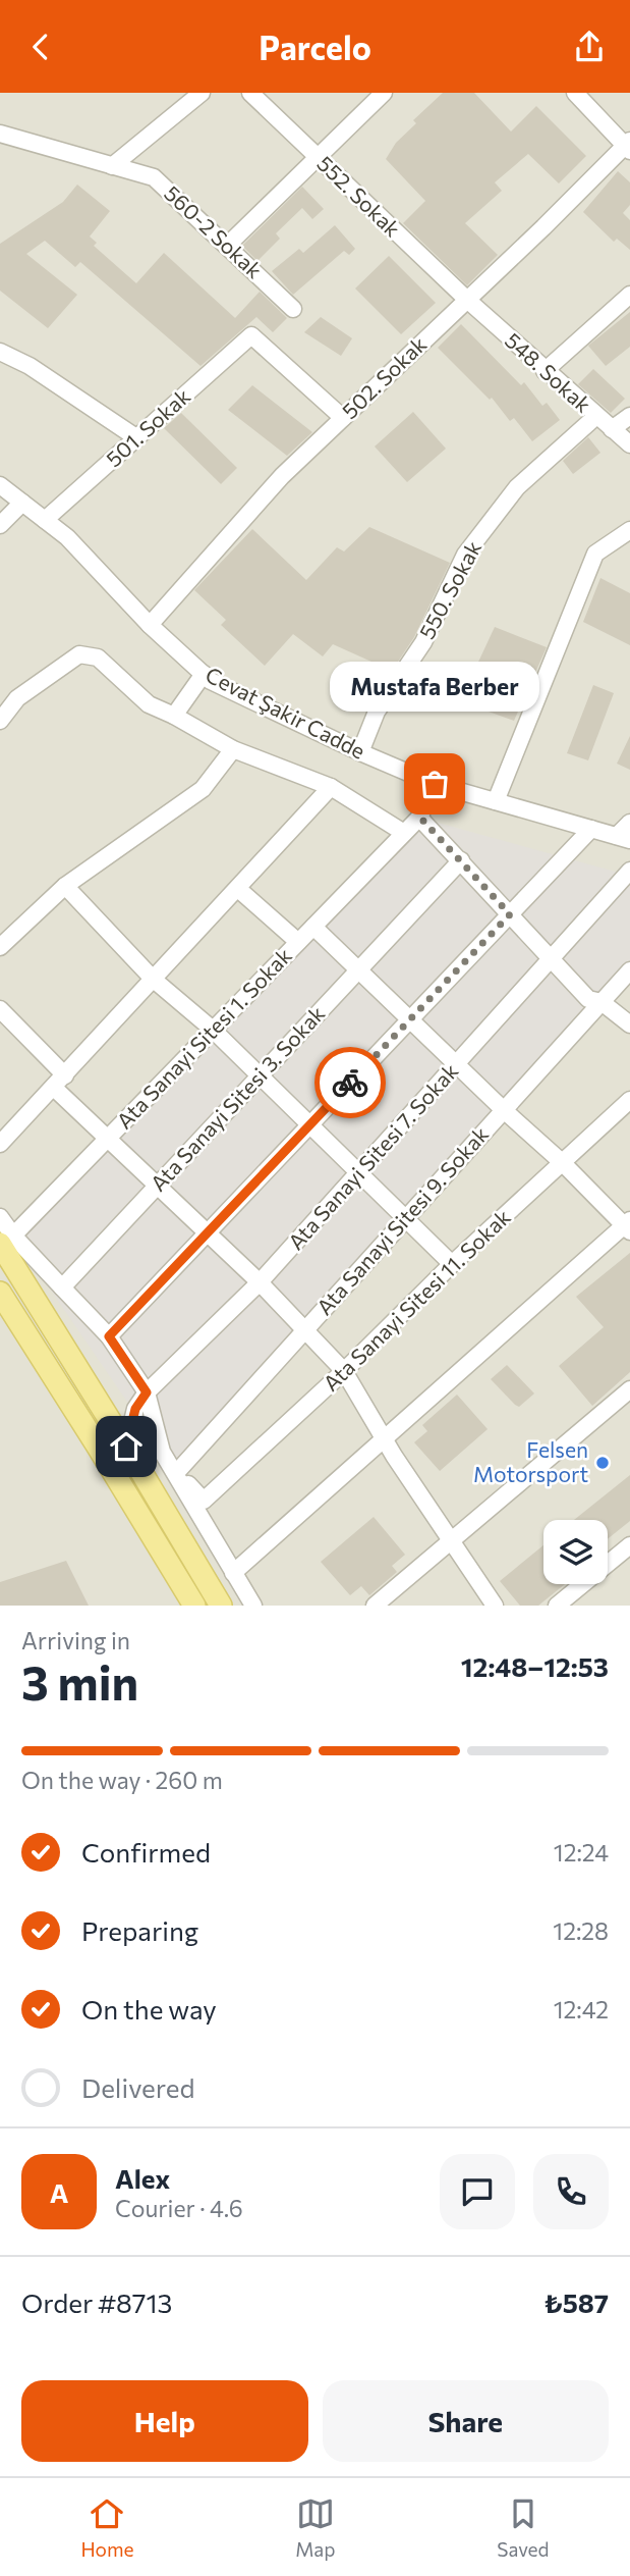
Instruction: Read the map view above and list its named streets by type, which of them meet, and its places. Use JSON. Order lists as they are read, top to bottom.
{
  "streets": {
    "street": [
      "552. Sokak",
      "560-2 Sokak",
      "548. Sokak",
      "502. Sokak",
      "501. Sokak",
      "550. Sokak",
      "Cevat Şakir Cadde",
      "Ata Sanayi Sitesi 1. Sokak",
      "Ata Sanayi Sitesi 3. Sokak",
      "Ata Sanayi Sitesi 7. Sokak",
      "Ata Sanayi Sitesi 9. Sokak",
      "Ata Sanayi Sitesi 11. Sokak"
    ]
  },
  "crossings": [
    ["552. Sokak", "548. Sokak"],
    ["552. Sokak", "502. Sokak"],
    ["548. Sokak", "502. Sokak"],
    ["548. Sokak", "550. Sokak"],
    ["502. Sokak", "501. Sokak"],
    ["502. Sokak", "Cevat Şakir Cadde"],
    ["501. Sokak", "Cevat Şakir Cadde"],
    ["550. Sokak", "Cevat Şakir Cadde"],
    ["Cevat Şakir Cadde", "Ata Sanayi Sitesi 1. Sokak"],
    ["Ata Sanayi Sitesi 9. Sokak", "Ata Sanayi Sitesi 11. Sokak"]
  ],
  "places": ["Mustafa Berber", "Felsen Motorsport"],
  "page": {
    "header": "Parcelo",
    "bubble": "Mustafa Berber",
    "heading": ["3 min", "Arriving in", "12:48–12:53"],
    "panel": [
      "Alex",
      "Courier · 4.6",
      "Order #8713",
      "₺587"
    ],
    "bar": "On the way · 260 m",
    "list": [
      ["Confirmed", "12:24"],
      ["Preparing", "12:28"],
      ["On the way", "12:42"],
      "Delivered"
    ],
    "round": "A",
    "buttons": ["Help", "Share"],
    "tabs": ["Home", "Map", "Saved"]
  }
}
